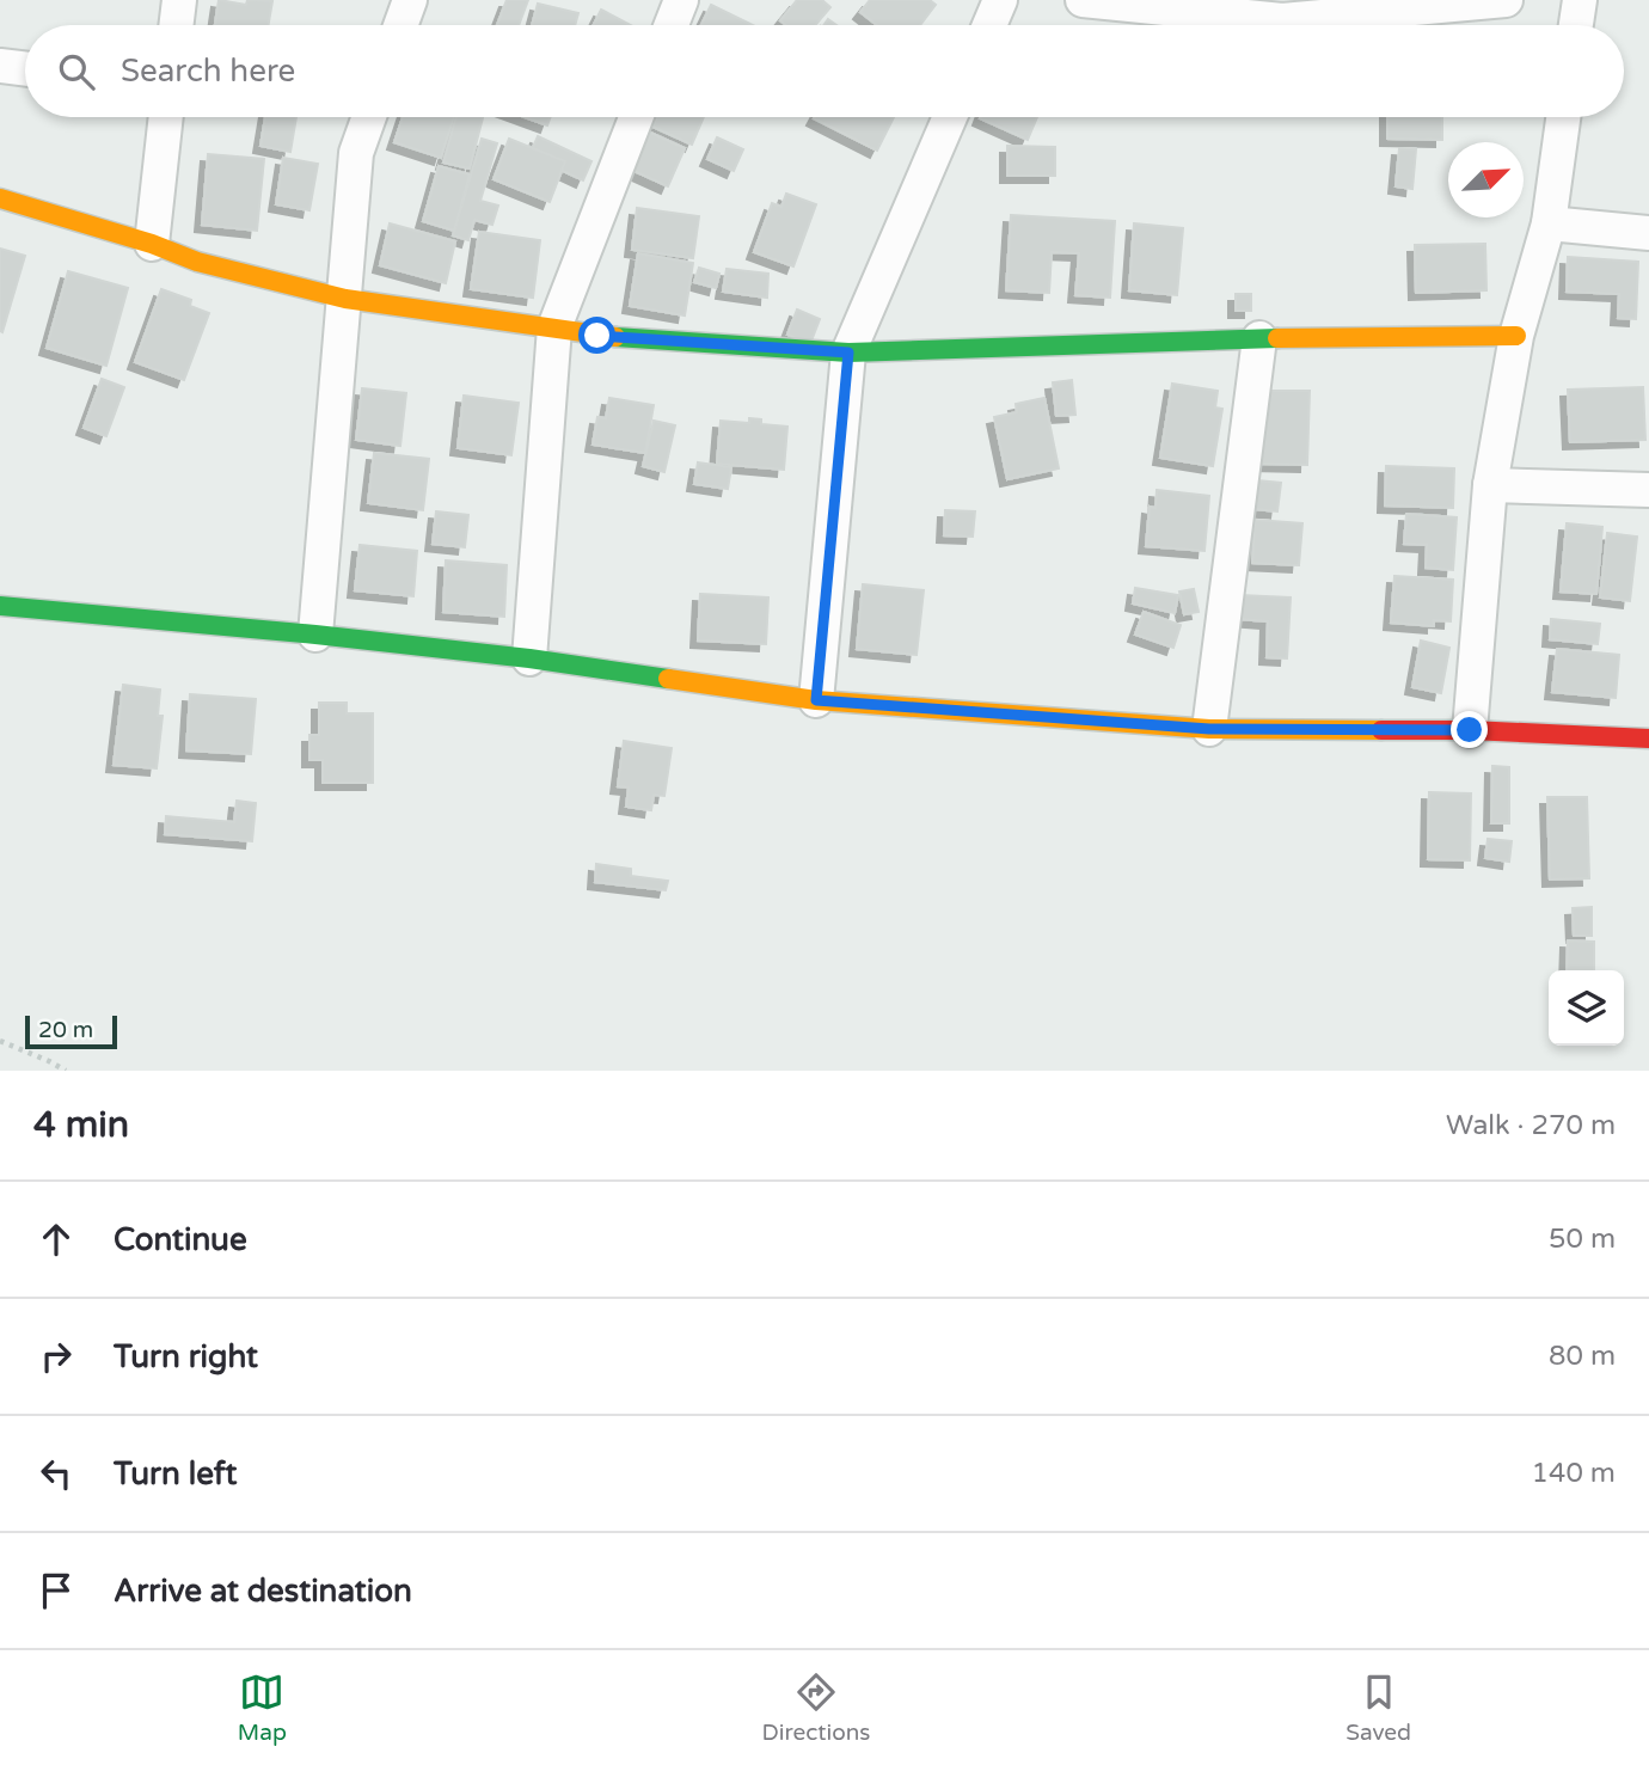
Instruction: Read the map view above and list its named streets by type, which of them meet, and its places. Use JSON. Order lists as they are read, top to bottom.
{
  "scale_bar": "20 m",
  "north": "top right",
  "page": {
    "search": "Search here",
    "scale": "20 m",
    "heading": ["4 min", "Walk · 270 m"],
    "list": [
      ["Continue", "50 m"],
      ["Turn right", "80 m"],
      ["Turn left", "140 m"],
      "Arrive at destination"
    ],
    "nav": ["Map", "Directions", "Saved"]
  }
}
